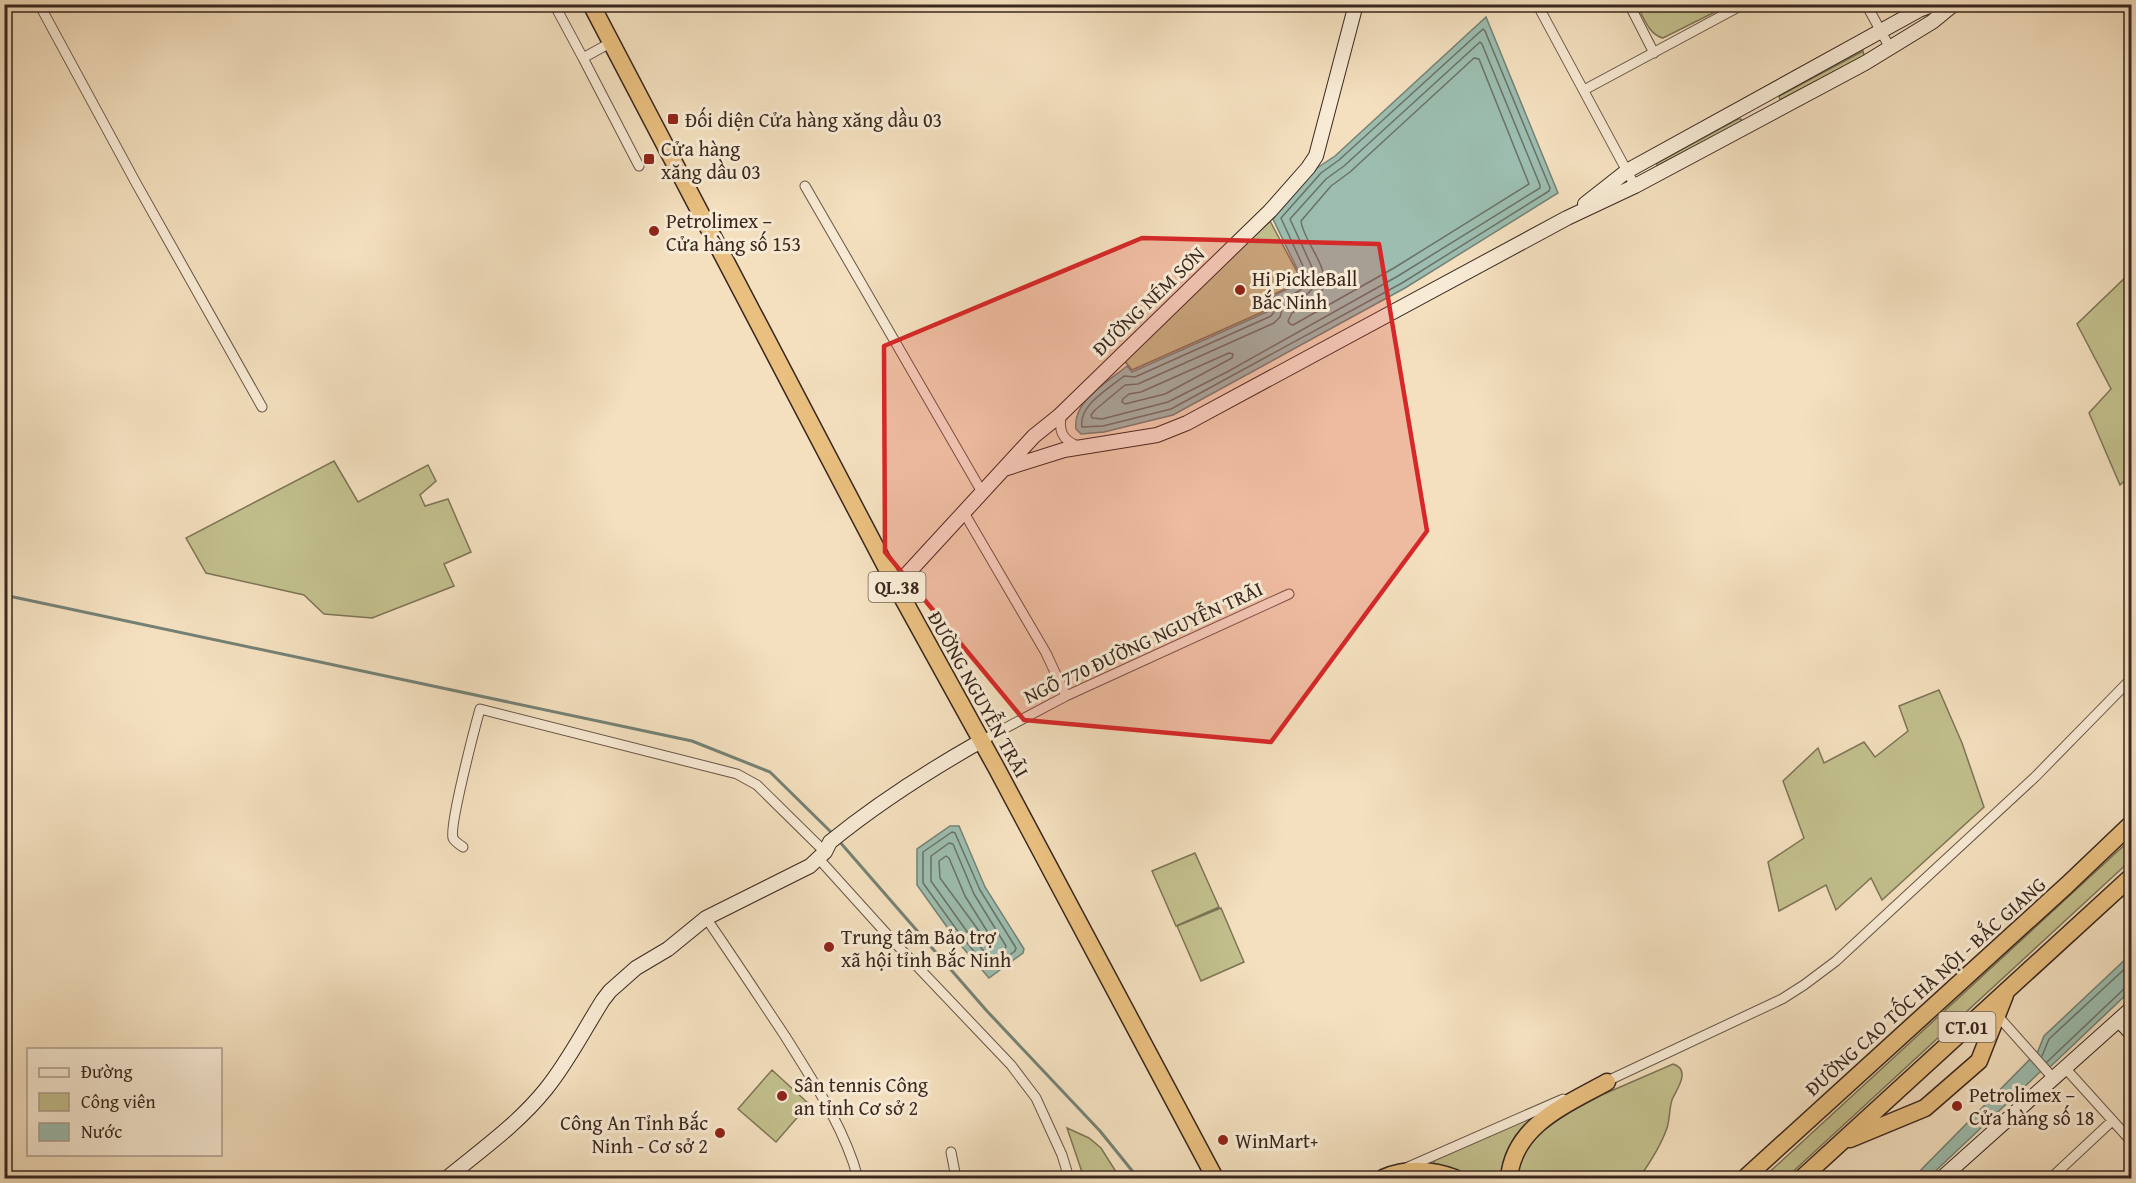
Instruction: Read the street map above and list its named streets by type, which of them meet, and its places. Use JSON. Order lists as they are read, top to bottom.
{
  "streets": {
    "highway": [
      "QL.38",
      "ĐƯỜNG NGUYỄN TRÃI",
      "ĐƯỜNG CAO TỐC HÀ NỘI - BẮC GIANG",
      "CT.01"
    ],
    "main road": ["ĐƯỜNG NÉM SƠN"],
    "street": ["NGÕ 770 ĐƯỜNG NGUYỄN TRÃI"]
  },
  "crossings": [
    ["ĐƯỜNG NÉM SƠN", "ĐƯỜNG NGUYỄN TRÃI"],
    ["NGÕ 770 ĐƯỜNG NGUYỄN TRÃI", "ĐƯỜNG NGUYỄN TRÃI"]
  ],
  "places": {
    "transit": ["Đối diện Cửa hàng xăng dầu 03", "Cửa hàng xăng dầu 03"],
    "other": [
      "Petrolimex – Cửa hàng số 153",
      "Hi PickleBall Bắc Ninh",
      "Trung tâm Bảo trợ xã hội tỉnh Bắc Ninh",
      "Sân tennis Công an tỉnh Cơ sở 2",
      "Petrolimex – Cửa hàng số 18",
      "Công An Tỉnh Bắc Ninh - Cơ sở 2",
      "WinMart+"
    ]
  },
  "legend": ["Đường", "Công viên", "Nước"]
}
